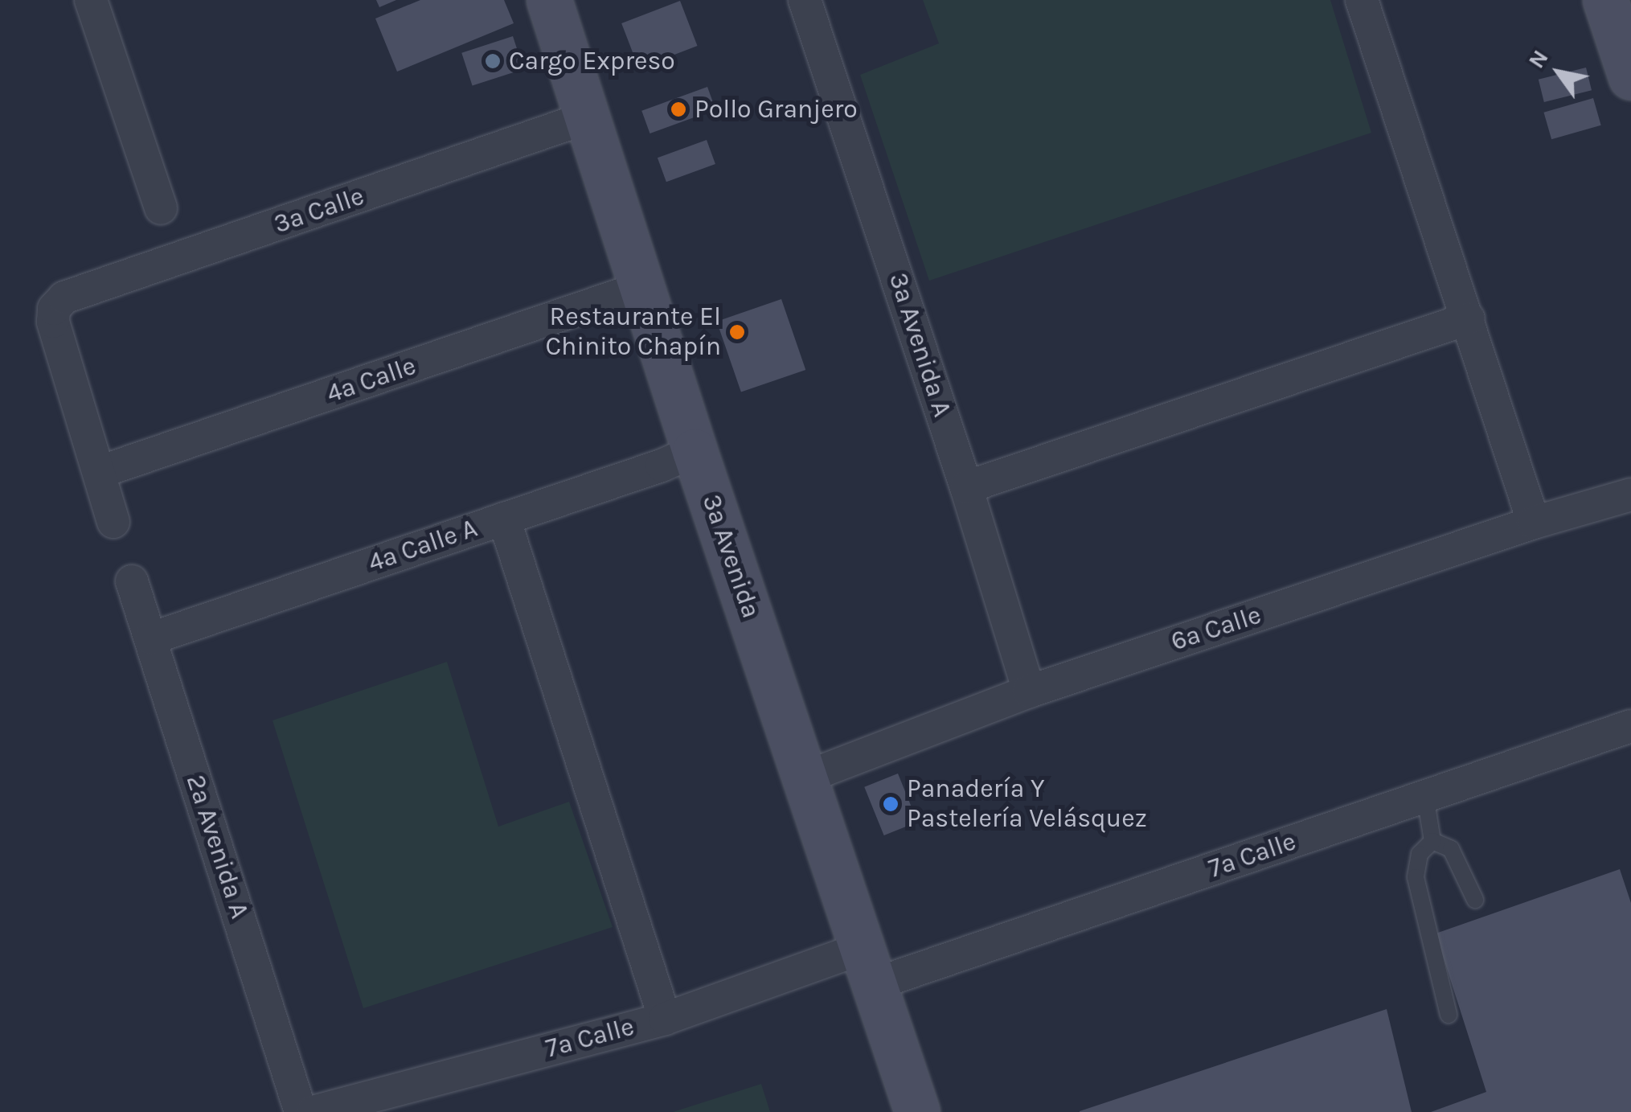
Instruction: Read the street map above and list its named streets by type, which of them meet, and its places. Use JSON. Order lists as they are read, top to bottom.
{
  "streets": {
    "main road": ["3a Avenida"],
    "street": [
      "3a Calle",
      "3a Avenida A",
      "4a Calle",
      "4a Calle A",
      "6a Calle",
      "2a Avenida A",
      "7a Calle"
    ]
  },
  "crossings": [
    ["3a Calle", "4a Calle"],
    ["3a Calle", "3a Avenida"],
    ["3a Avenida A", "6a Calle"],
    ["4a Calle", "3a Avenida"],
    ["4a Calle A", "3a Avenida"],
    ["4a Calle A", "2a Avenida A"],
    ["3a Avenida", "6a Calle"],
    ["3a Avenida", "7a Calle"]
  ],
  "places": [
    "Cargo Expreso",
    "Pollo Granjero",
    "Restaurante El Chinito Chapín",
    "Panadería Y Pastelería Velásquez"
  ],
  "north": "top left"
}
